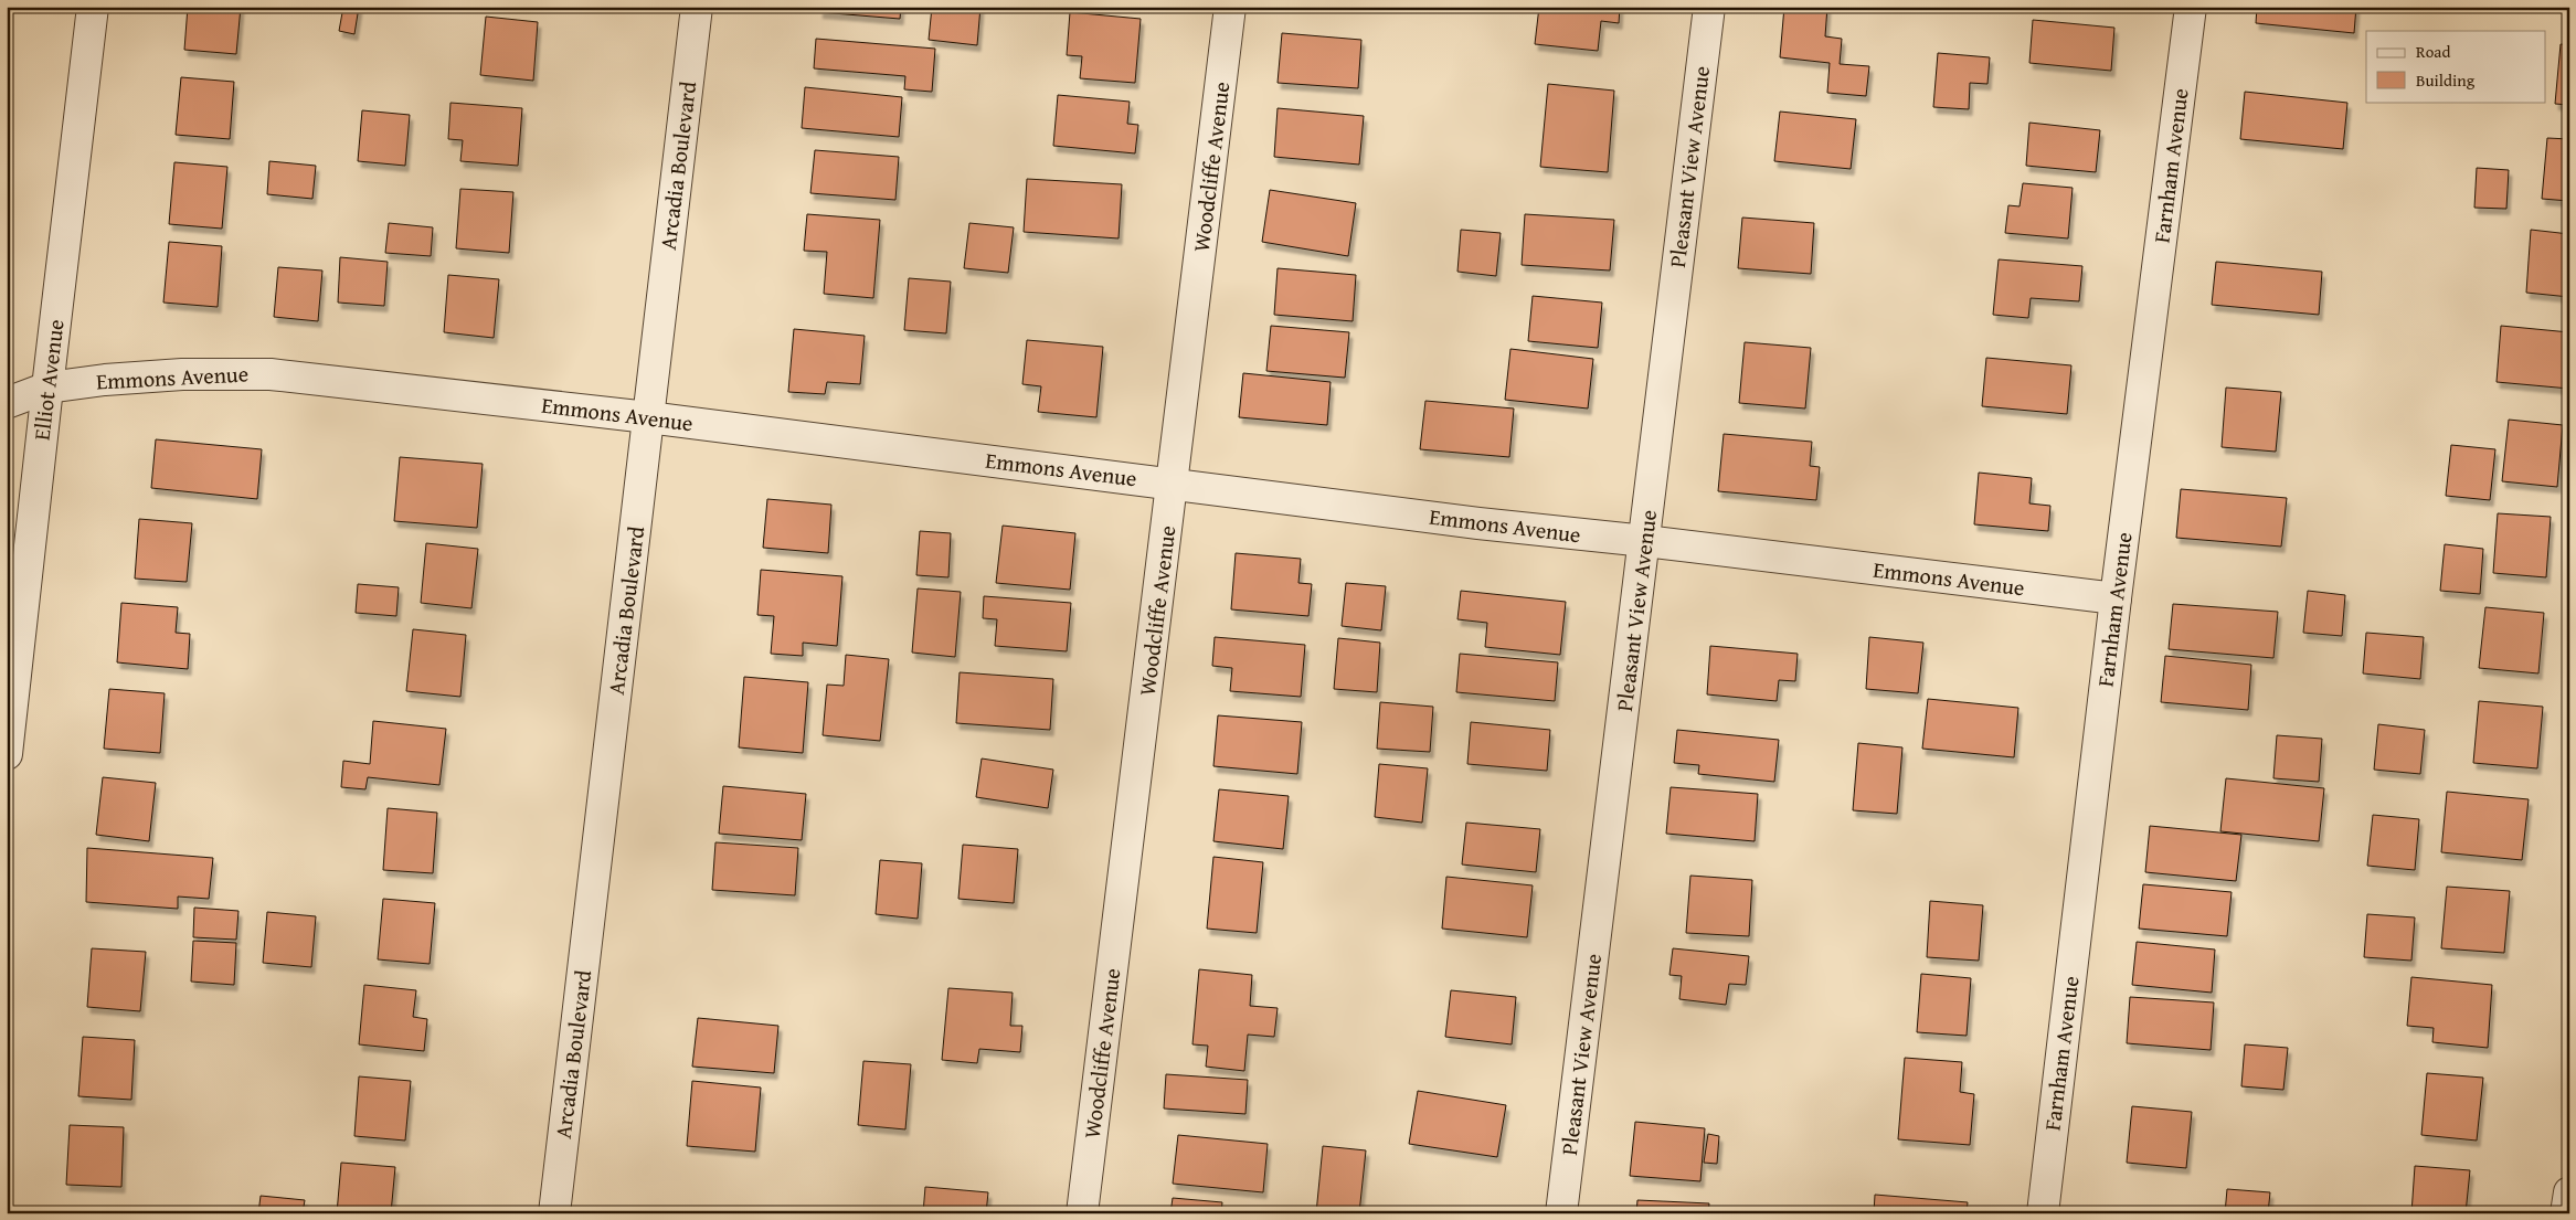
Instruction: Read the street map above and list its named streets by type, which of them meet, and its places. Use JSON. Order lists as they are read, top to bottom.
{
  "streets": {
    "street": [
      "Arcadia Boulevard",
      "Farnham Avenue",
      "Woodcliffe Avenue",
      "Pleasant View Avenue",
      "Emmons Avenue",
      "Elliot Avenue"
    ]
  },
  "crossings": [
    ["Arcadia Boulevard", "Emmons Avenue"],
    ["Farnham Avenue", "Emmons Avenue"],
    ["Woodcliffe Avenue", "Emmons Avenue"],
    ["Pleasant View Avenue", "Emmons Avenue"],
    ["Emmons Avenue", "Elliot Avenue"]
  ],
  "legend": ["Road", "Building"]
}
